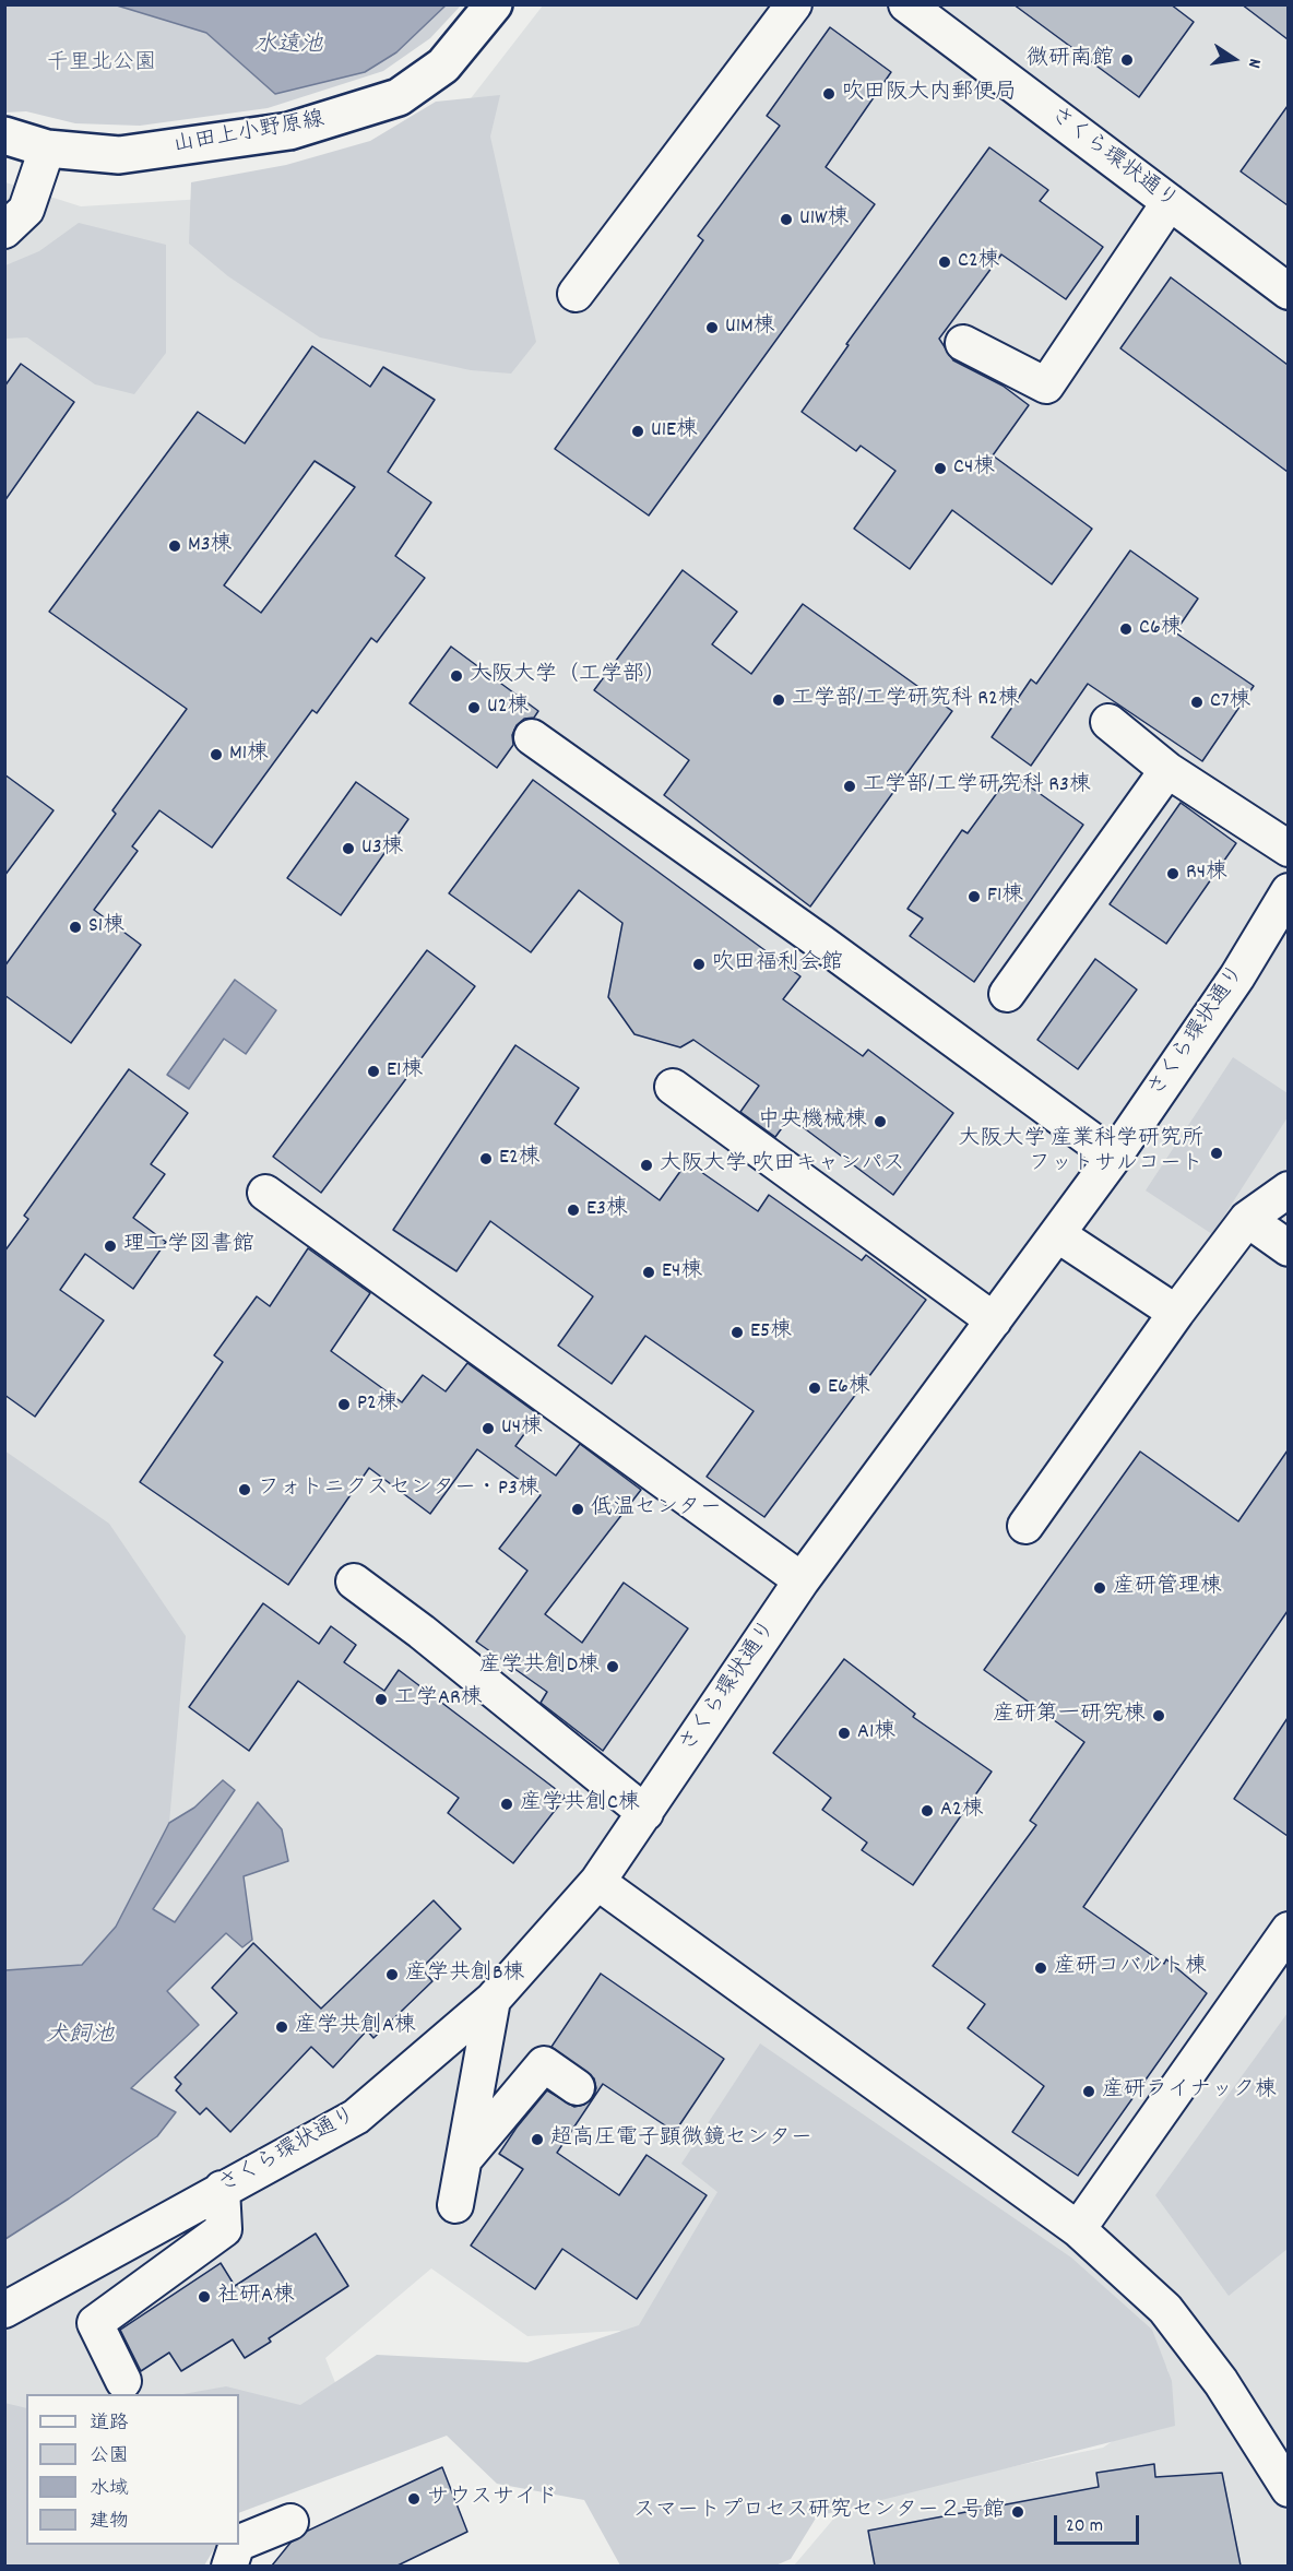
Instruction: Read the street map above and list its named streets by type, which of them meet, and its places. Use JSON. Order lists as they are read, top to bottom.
{
  "streets": {
    "main road": ["山田上小野原線"],
    "lane": ["さくら環状通り"]
  },
  "water": ["水遠池", "犬飼池"],
  "parks": ["千里北公園"],
  "places": [
    "微研南館",
    "吹田阪大内郵便局",
    "U1W棟",
    "C2棟",
    "U1M棟",
    "U1E棟",
    "C4棟",
    "M3棟",
    "C6棟",
    "大阪大学（工学部）",
    "工学部/工学研究科 R2棟",
    "C7棟",
    "U2棟",
    "M1棟",
    "工学部/工学研究科 R3棟",
    "U3棟",
    "R4棟",
    "F1棟",
    "S1棟",
    "吹田福利会館",
    "E1棟",
    "中央機械棟",
    "大阪大学 産業科学研究所 フットサルコート",
    "E2棟",
    "大阪大学 吹田キャンパス",
    "E3棟",
    "理工学図書館",
    "E4棟",
    "E5棟",
    "E6棟",
    "P2棟",
    "U4棟",
    "フォトニクスセンター・P3棟",
    "低温センター",
    "産研管理棟",
    "産学共創D棟",
    "工学AR棟",
    "産研第一研究棟",
    "A1棟",
    "産学共創C棟",
    "A2棟",
    "産研コバルト棟",
    "産学共創B棟",
    "産学共創A棟",
    "産研ライナック棟",
    "超高圧電子顕微鏡センター",
    "社研A棟",
    "サウスサイド",
    "スマートプロセス研究センター２号館"
  ],
  "legend": [
    "道路",
    "公園",
    "水域",
    "建物"
  ],
  "scale_bar": "20 m",
  "north": "right"
}
